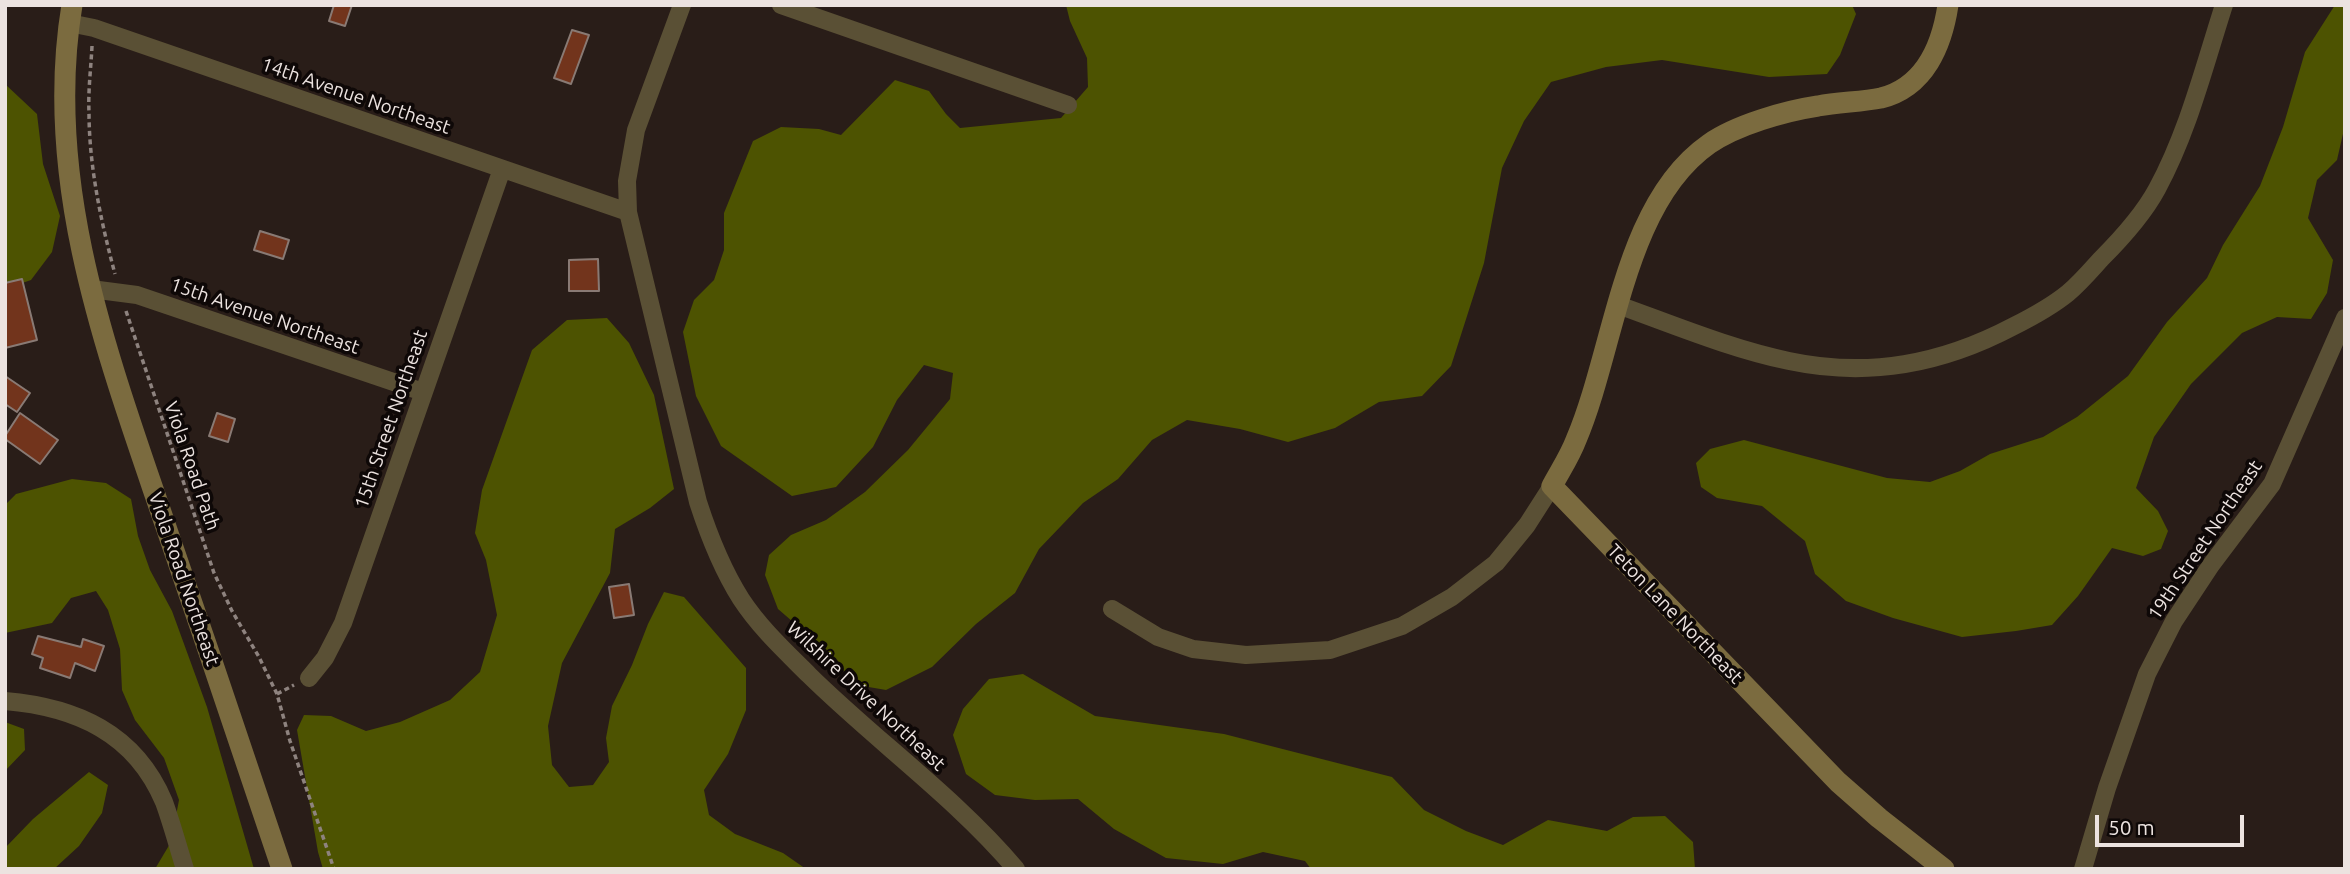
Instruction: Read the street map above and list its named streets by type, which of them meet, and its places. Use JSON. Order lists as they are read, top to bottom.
{
  "streets": {
    "street": [
      "14th Avenue Northeast",
      "15th Avenue Northeast",
      "15th Street Northeast",
      "19th Street Northeast",
      "Viola Road Northeast",
      "Teton Lane Northeast",
      "Wilshire Drive Northeast"
    ],
    "path": ["Viola Road Path"]
  },
  "crossings": [
    ["14th Avenue Northeast", "15th Street Northeast"],
    ["14th Avenue Northeast", "Viola Road Northeast"],
    ["14th Avenue Northeast", "Wilshire Drive Northeast"],
    ["15th Avenue Northeast", "15th Street Northeast"],
    ["15th Avenue Northeast", "Viola Road Path"],
    ["15th Avenue Northeast", "Viola Road Northeast"]
  ],
  "scale_bar": "50 m"
}
